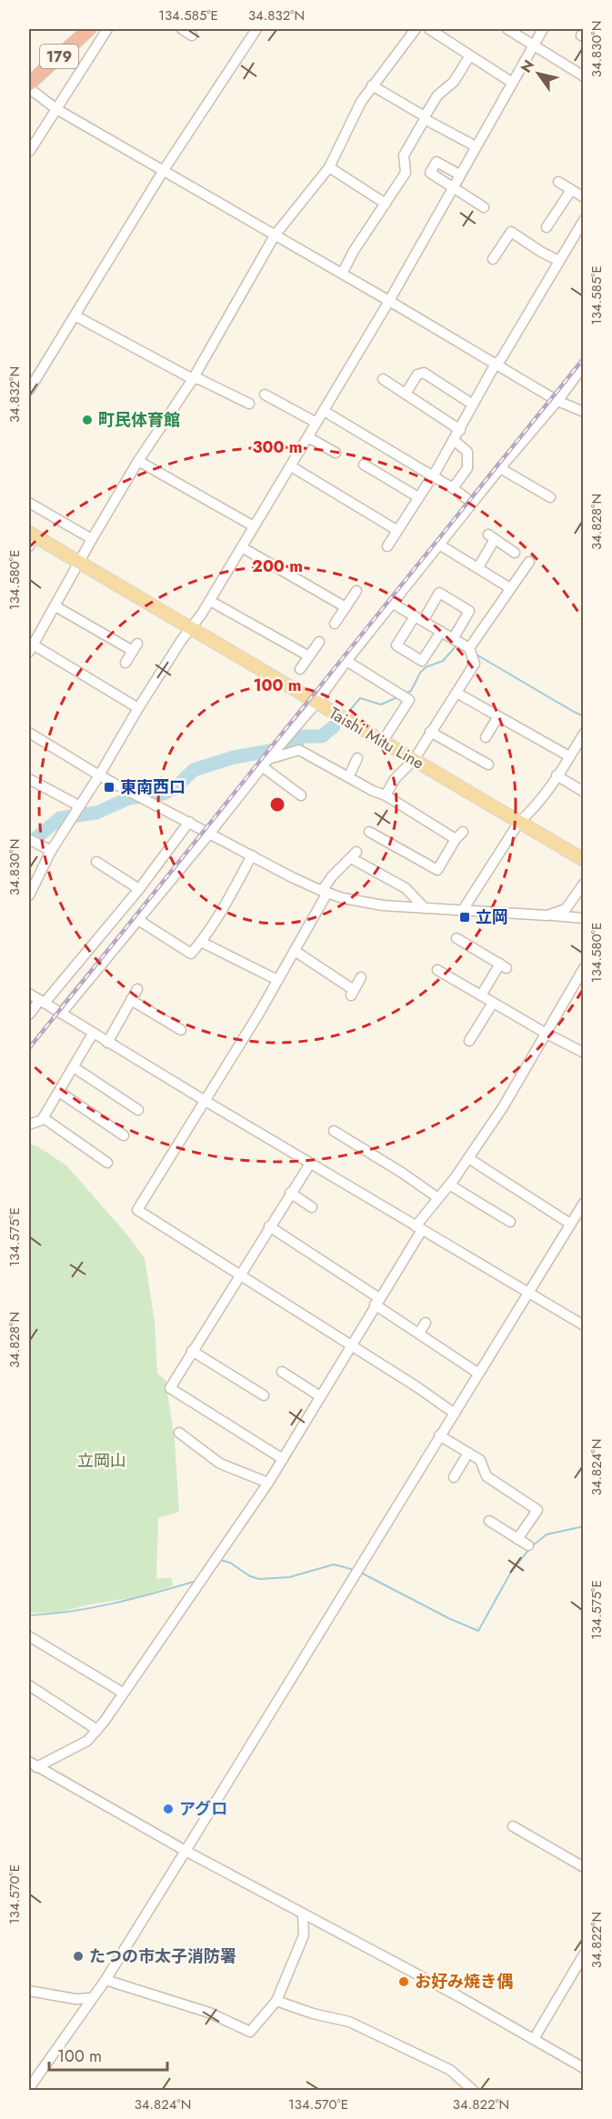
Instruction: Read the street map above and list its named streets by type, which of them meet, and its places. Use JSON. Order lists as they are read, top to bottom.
{
  "streets": {
    "highway": ["179"],
    "main road": ["Taishi Mitu Line"]
  },
  "parks": ["立岡山"],
  "places": {
    "other": [
      "町民体育館",
      "アグロ",
      "たつの市太子消防署",
      "お好み焼き偶"
    ],
    "transit": ["東南西口", "立岡"]
  },
  "scale_bar": "100 m",
  "north": "top left",
  "coordinates": [
    "134.585°E",
    "34.832°N",
    "34.830°N",
    "34.828°N",
    "134.580°E",
    "134.575°E",
    "34.824°N",
    "134.570°E",
    "34.822°N"
  ],
  "rings": ["300 m", "200 m", "100 m"]
}
